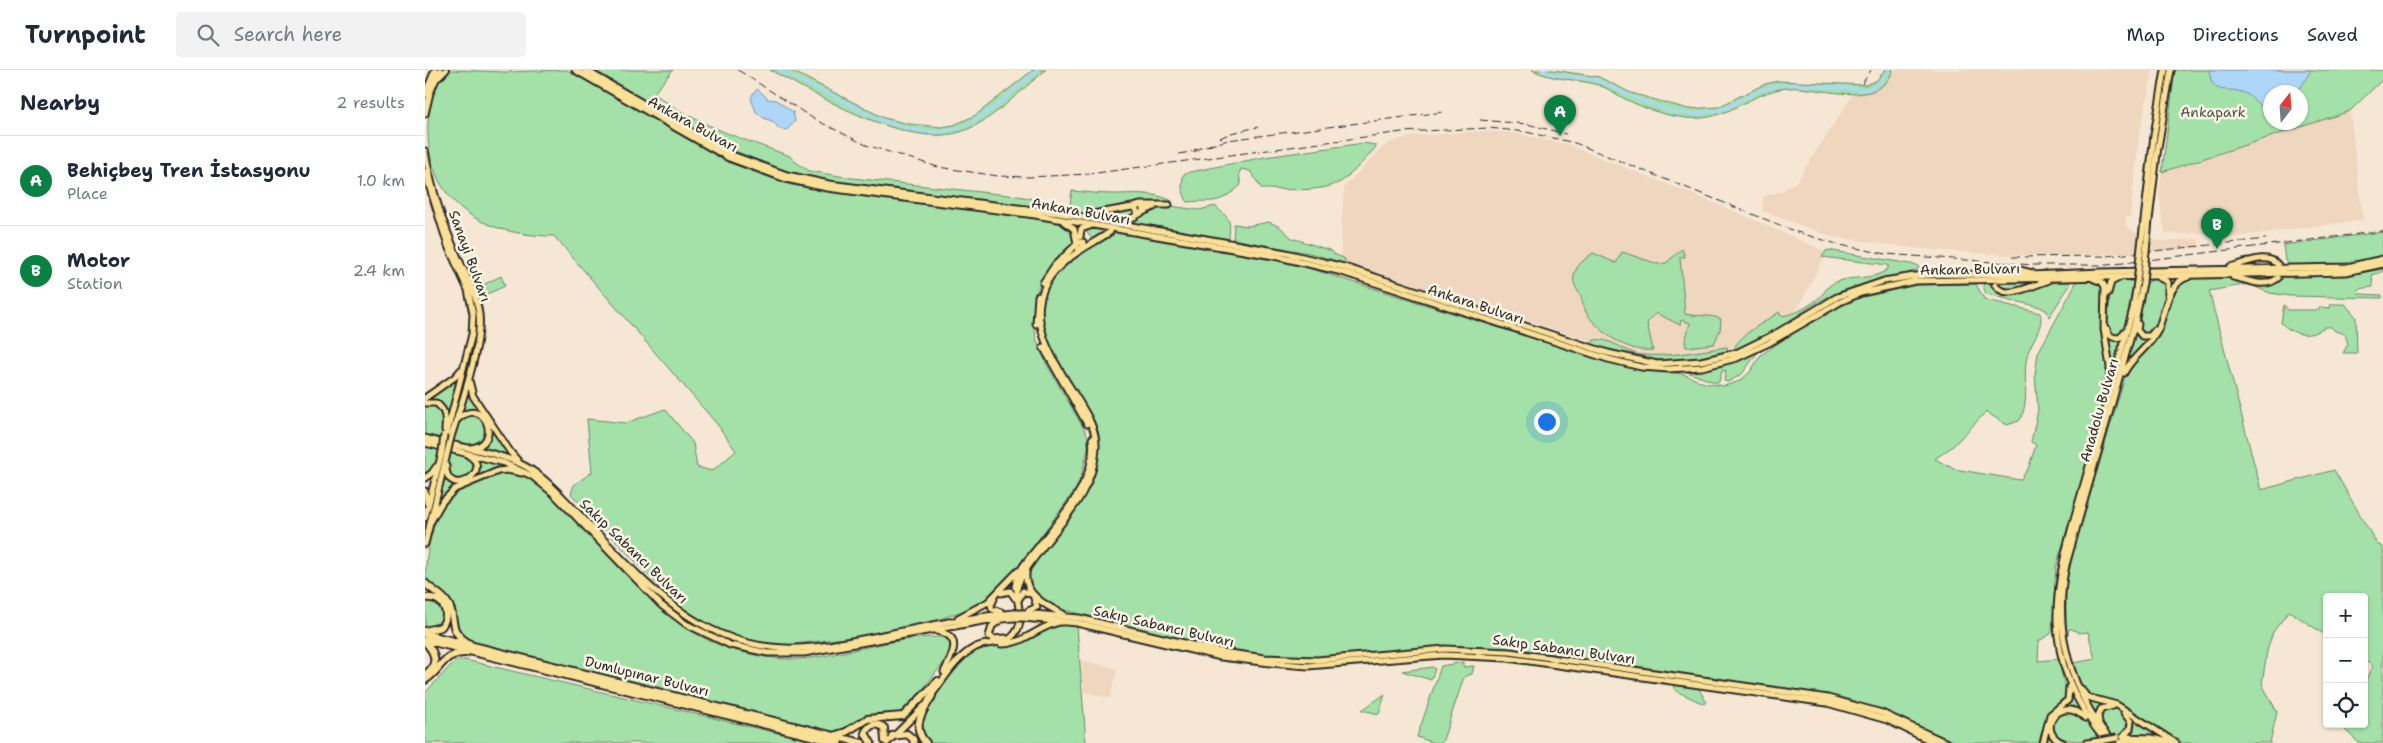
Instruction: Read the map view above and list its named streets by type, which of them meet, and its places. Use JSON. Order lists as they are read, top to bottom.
{
  "streets": {
    "highway": ["Dumlupınar Bulvarı"],
    "main road": [
      "Ankara Bulvarı",
      "Sanayi Bulvarı",
      "Anadolu Bulvarı",
      "Sakıp Sabancı Bulvarı"
    ]
  },
  "parks": ["Ankapark"],
  "north": "top",
  "page": {
    "header": "Turnpoint",
    "search": "Search here",
    "nav": ["Map", "Directions", "Saved"],
    "heading": ["Nearby", "2 results"],
    "pins": ["A", "B"],
    "list": [
      {
        "mark": "A",
        "name": "Behiçbey Tren İstasyonu",
        "note": "Place",
        "value": "1.0 km"
      },
      {
        "mark": "B",
        "name": "Motor",
        "note": "Station",
        "value": "2.4 km"
      }
    ],
    "map_buttons": ["+", "−"]
  }
}
